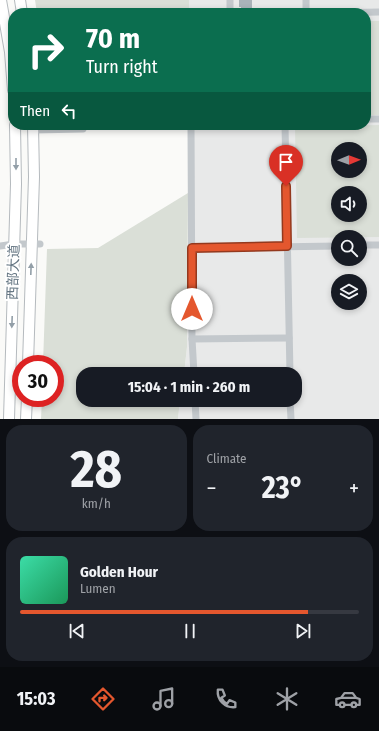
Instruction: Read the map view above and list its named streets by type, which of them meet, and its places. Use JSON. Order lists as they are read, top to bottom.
{
  "streets": {
    "main road": ["西部大道"]
  },
  "north": "right",
  "page": {
    "turn": ["70 m", "Turn right"],
    "then": "Then",
    "limit": "30",
    "trip": "15:04 · 1 min · 260 m",
    "tile": [
      ["28", "km/h"],
      "Climate"
    ],
    "heat": ["−", "23°", "+"],
    "song": ["Golden Hour", "Lumen"],
    "tabs": "15:03"
  }
}
